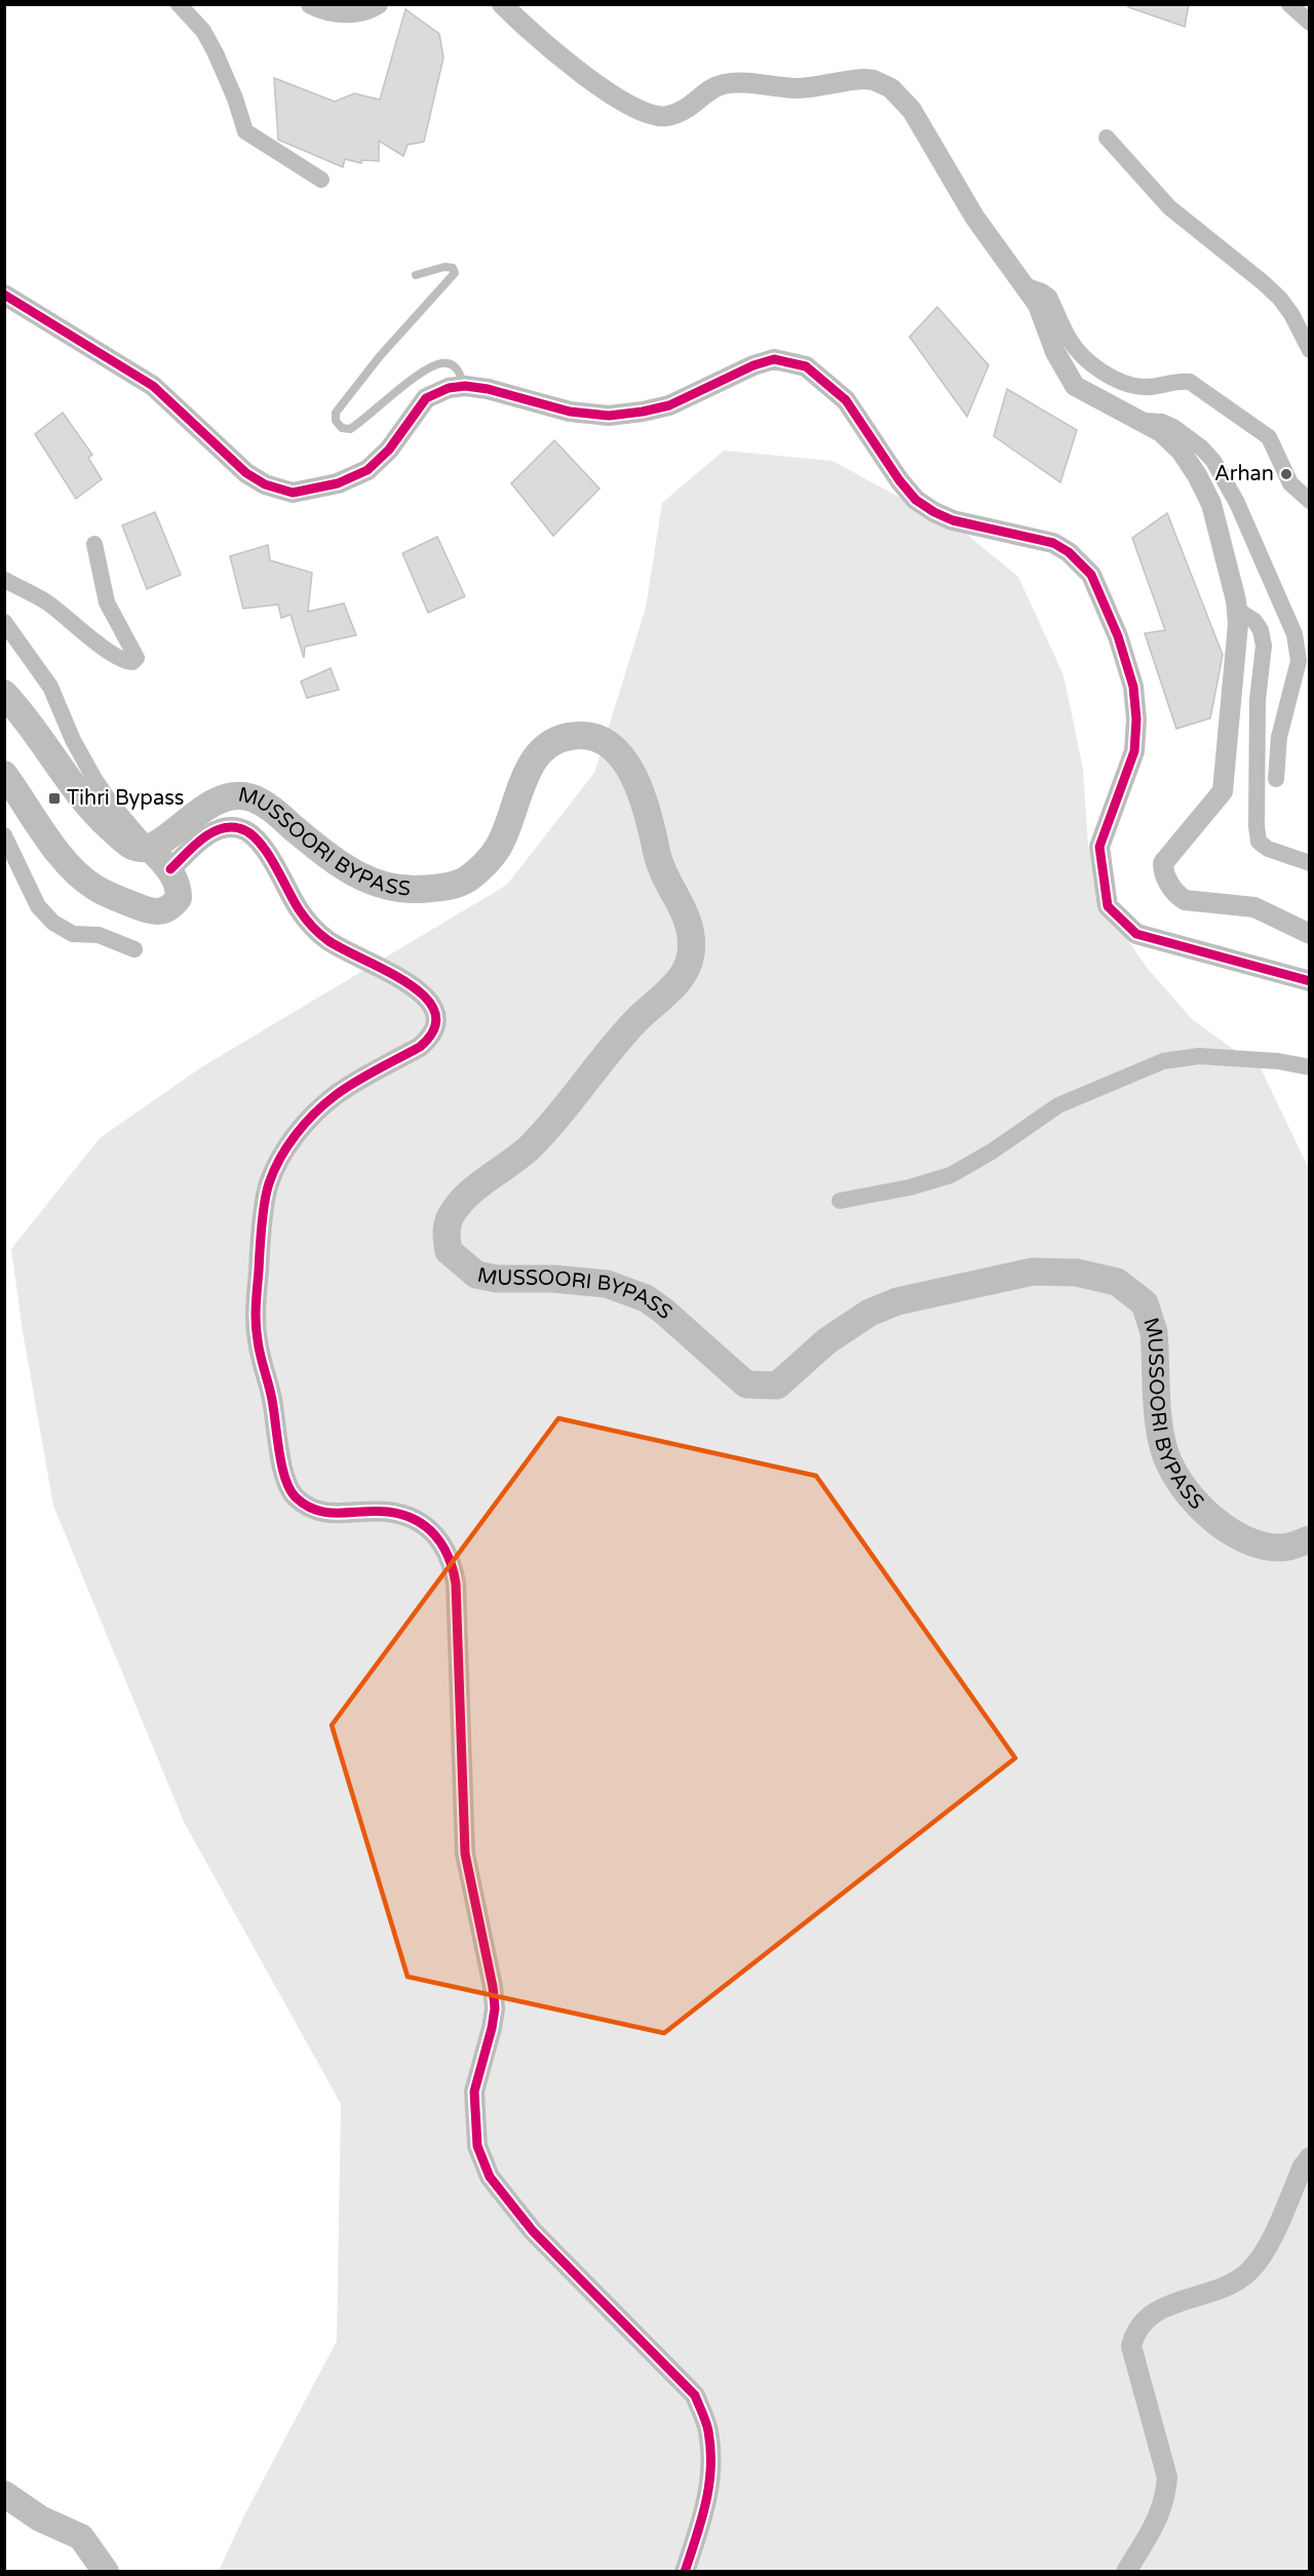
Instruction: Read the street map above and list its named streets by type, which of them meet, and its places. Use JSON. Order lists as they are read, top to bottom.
{
  "streets": {
    "highway": ["MUSSOORI BYPASS"]
  },
  "places": {
    "other": ["Arhan"],
    "transit": ["Tihri Bypass"]
  }
}
